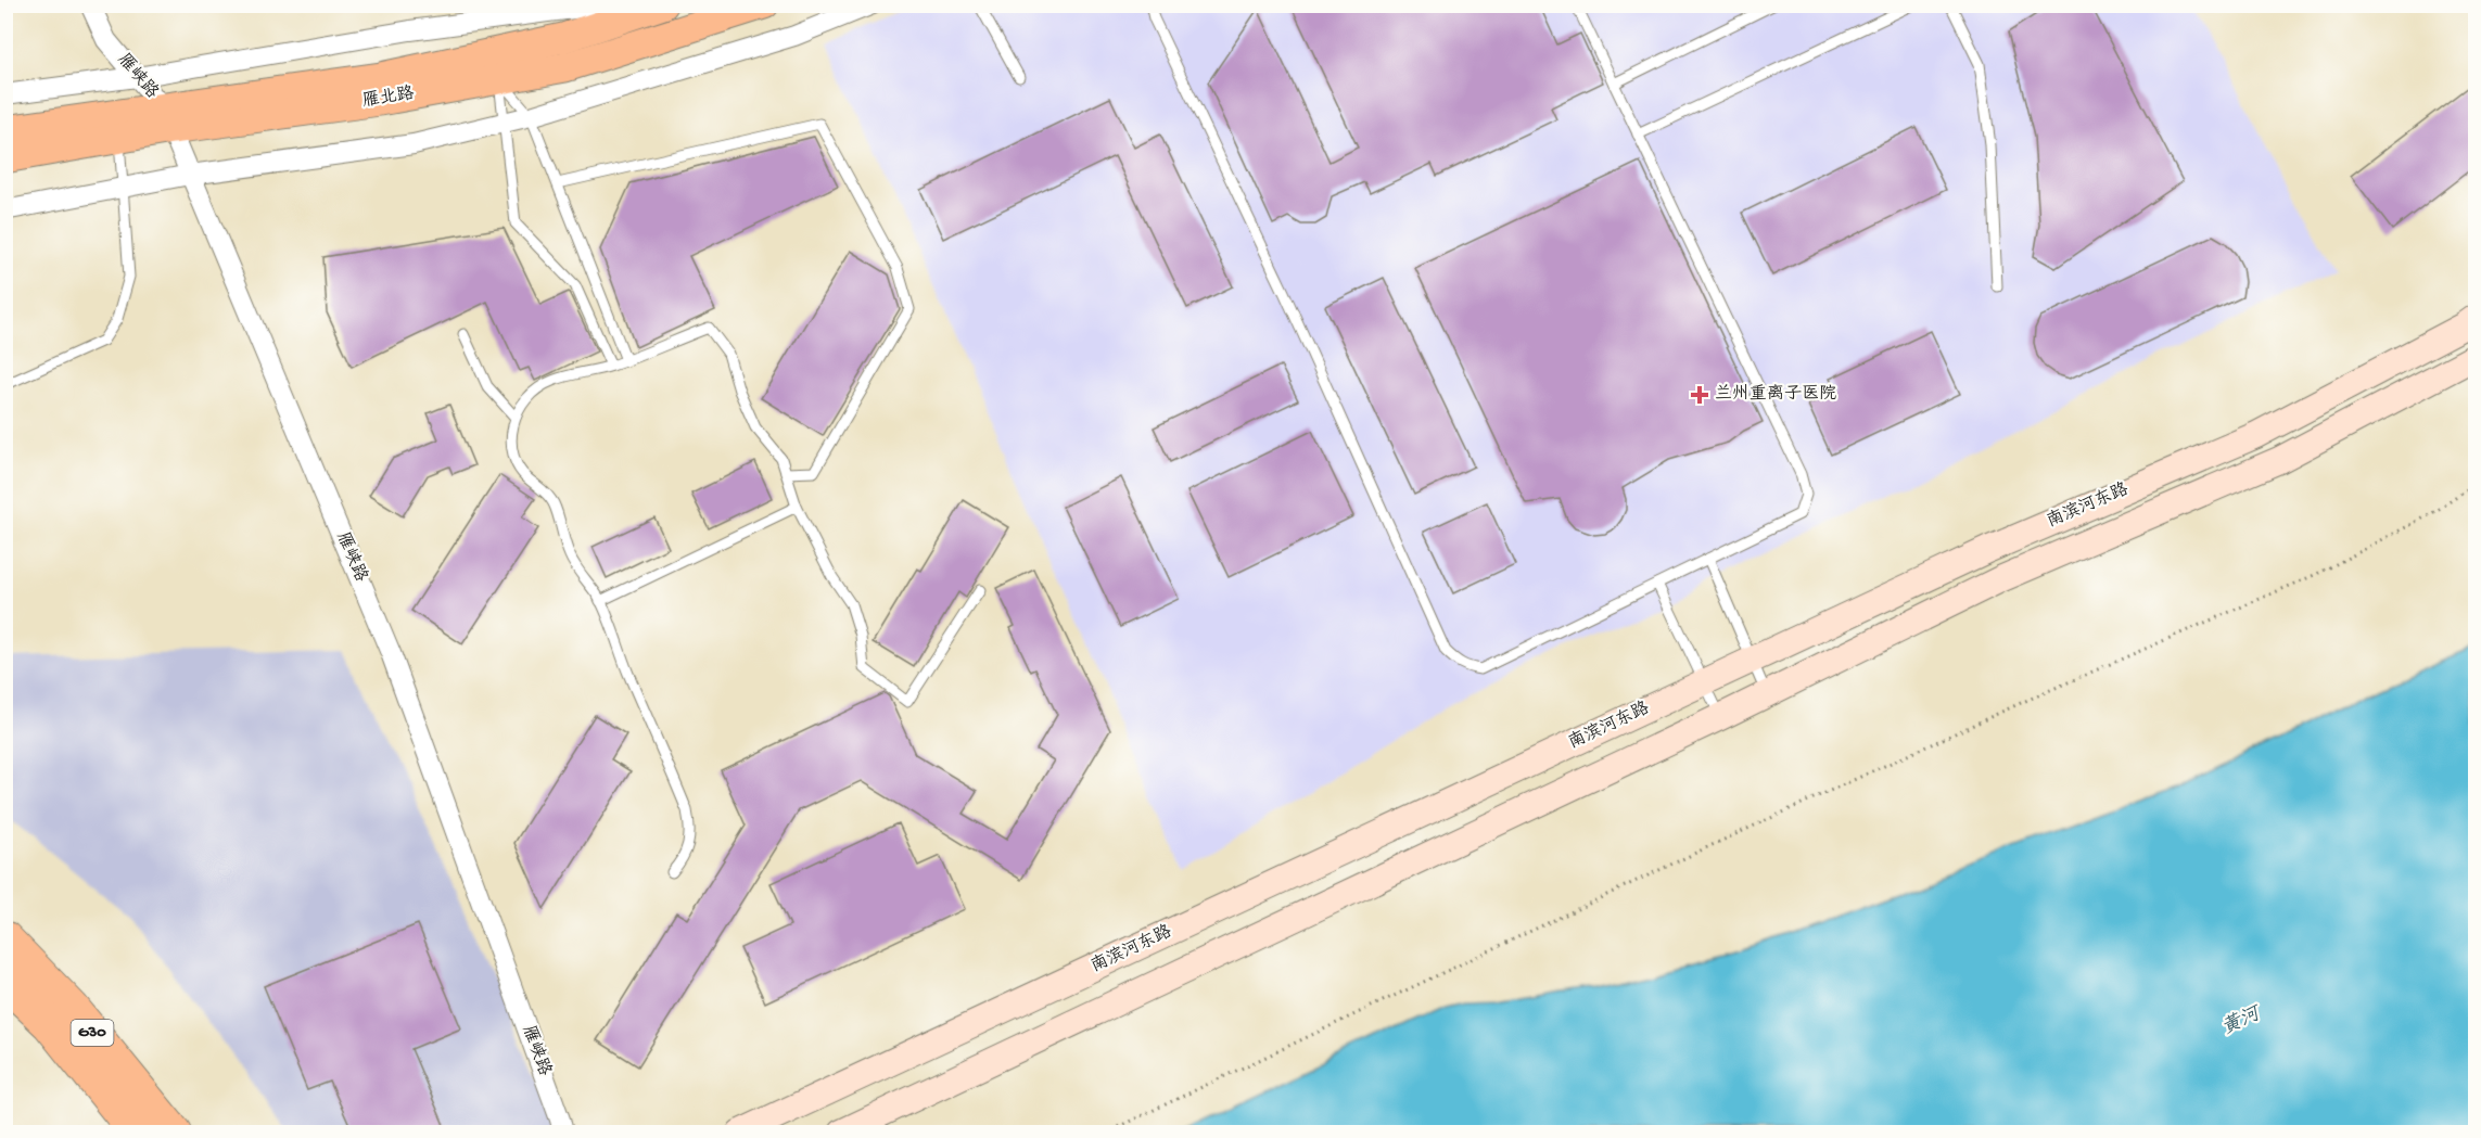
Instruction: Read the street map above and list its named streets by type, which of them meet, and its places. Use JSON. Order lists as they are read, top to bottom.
{
  "streets": {
    "highway": ["G30"],
    "main road": ["雁北路", "南滨河东路"],
    "street": ["雁峡路"]
  },
  "crossings": [
    ["雁峡路", "雁北路"]
  ],
  "water": ["黄河"],
  "places": {
    "health": ["兰州重离子医院"]
  }
}
